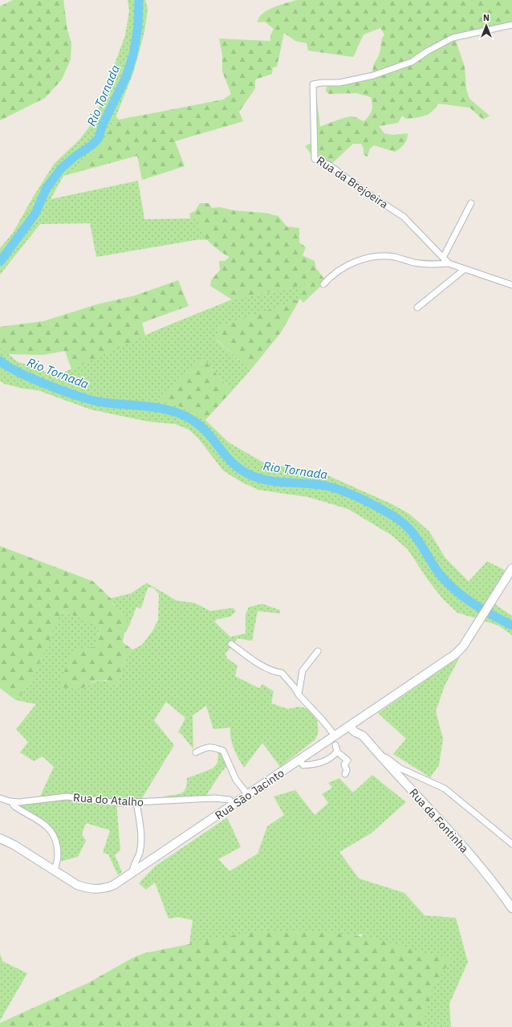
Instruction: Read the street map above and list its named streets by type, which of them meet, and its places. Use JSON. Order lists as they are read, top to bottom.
{
  "streets": {
    "main road": ["Rua São Jacinto", "Rua da Fontinha"],
    "street": ["Rua da Brejoeira", "Rua do Atalho"]
  },
  "crossings": [
    ["Rua São Jacinto", "Rua do Atalho"],
    ["Rua São Jacinto", "Rua da Fontinha"]
  ],
  "water": ["Rio Tornada"],
  "north": "top"
}
